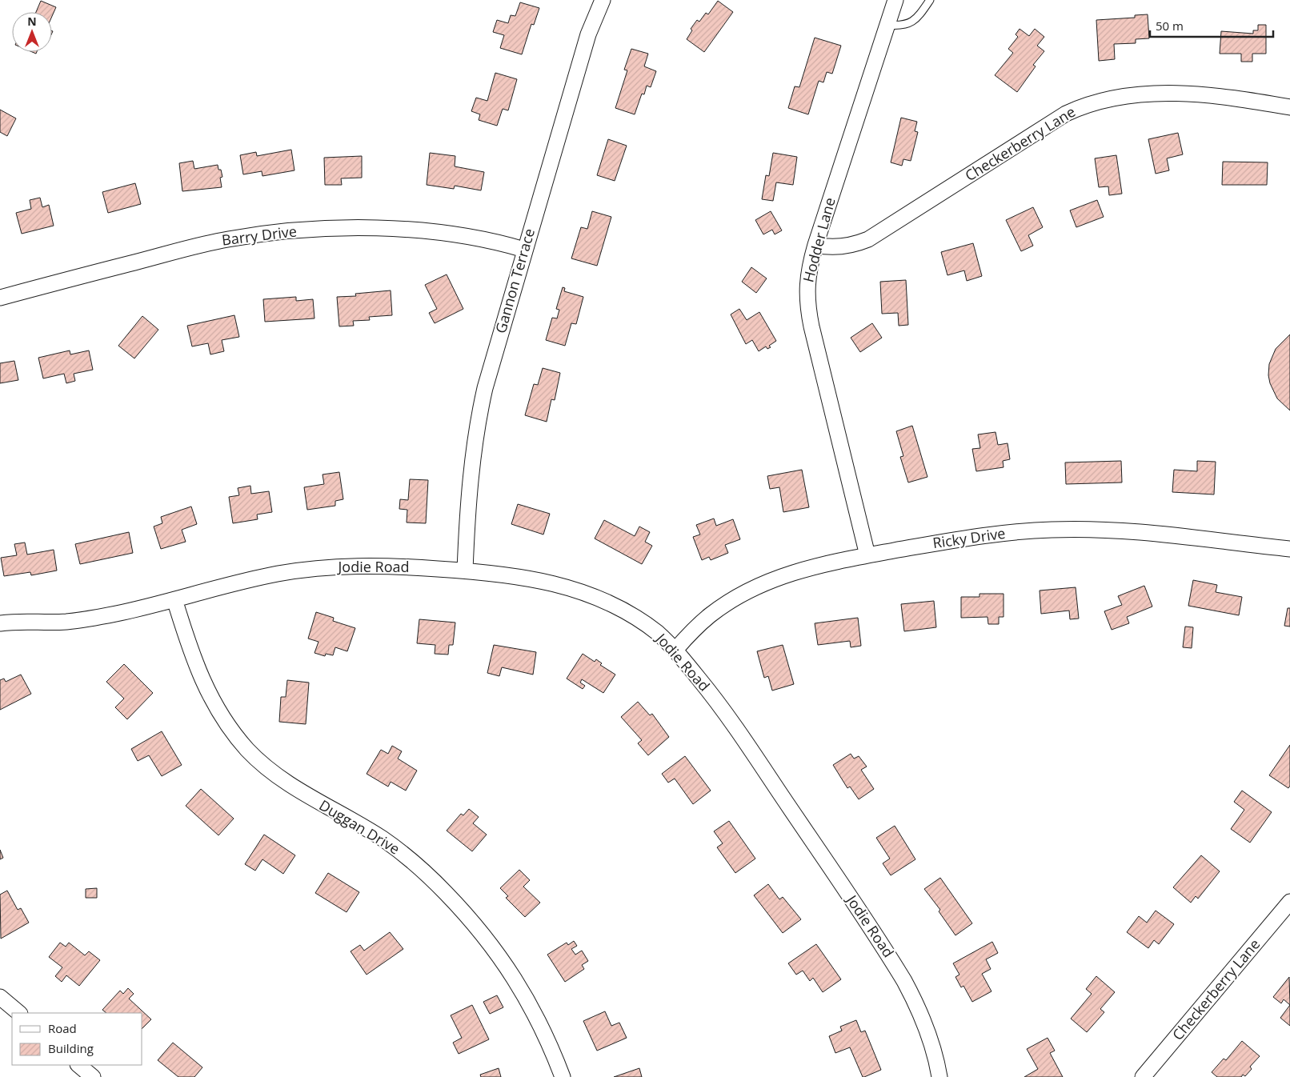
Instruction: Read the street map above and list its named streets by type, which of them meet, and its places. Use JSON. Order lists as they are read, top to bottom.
{
  "streets": {
    "street": [
      "Checkerberry Lane",
      "Barry Drive",
      "Hodder Lane",
      "Gannon Terrace",
      "Ricky Drive",
      "Jodie Road",
      "Duggan Drive"
    ]
  },
  "crossings": [
    ["Checkerberry Lane", "Hodder Lane"],
    ["Barry Drive", "Gannon Terrace"],
    ["Hodder Lane", "Ricky Drive"],
    ["Gannon Terrace", "Jodie Road"],
    ["Ricky Drive", "Jodie Road"],
    ["Jodie Road", "Duggan Drive"]
  ],
  "legend": ["Road", "Building"],
  "scale_bar": "50 m",
  "north": "top"
}
